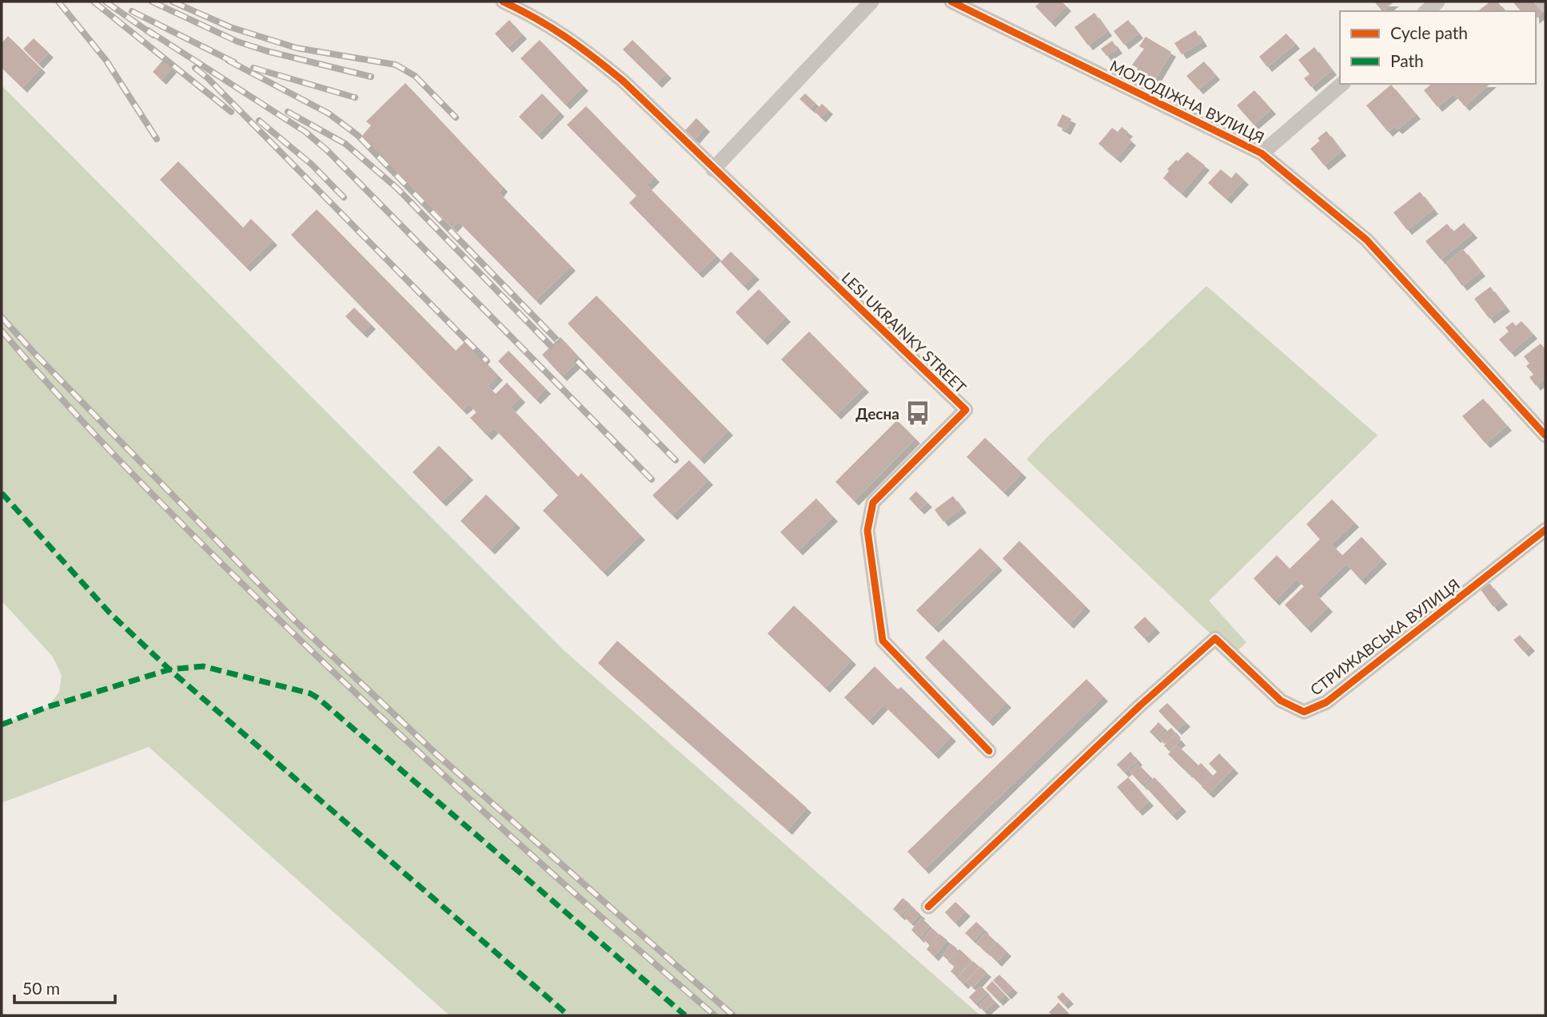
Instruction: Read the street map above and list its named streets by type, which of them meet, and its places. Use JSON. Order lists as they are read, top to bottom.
{
  "streets": {
    "street": ["МОЛОДІЖНА ВУЛИЦЯ", "LESI UKRAINKY STREET", "СТРИЖАВСЬКА ВУЛИЦЯ"]
  },
  "places": {
    "bus stop": ["Десна"]
  },
  "legend": ["Cycle path", "Path"],
  "scale_bar": "50 m"
}
